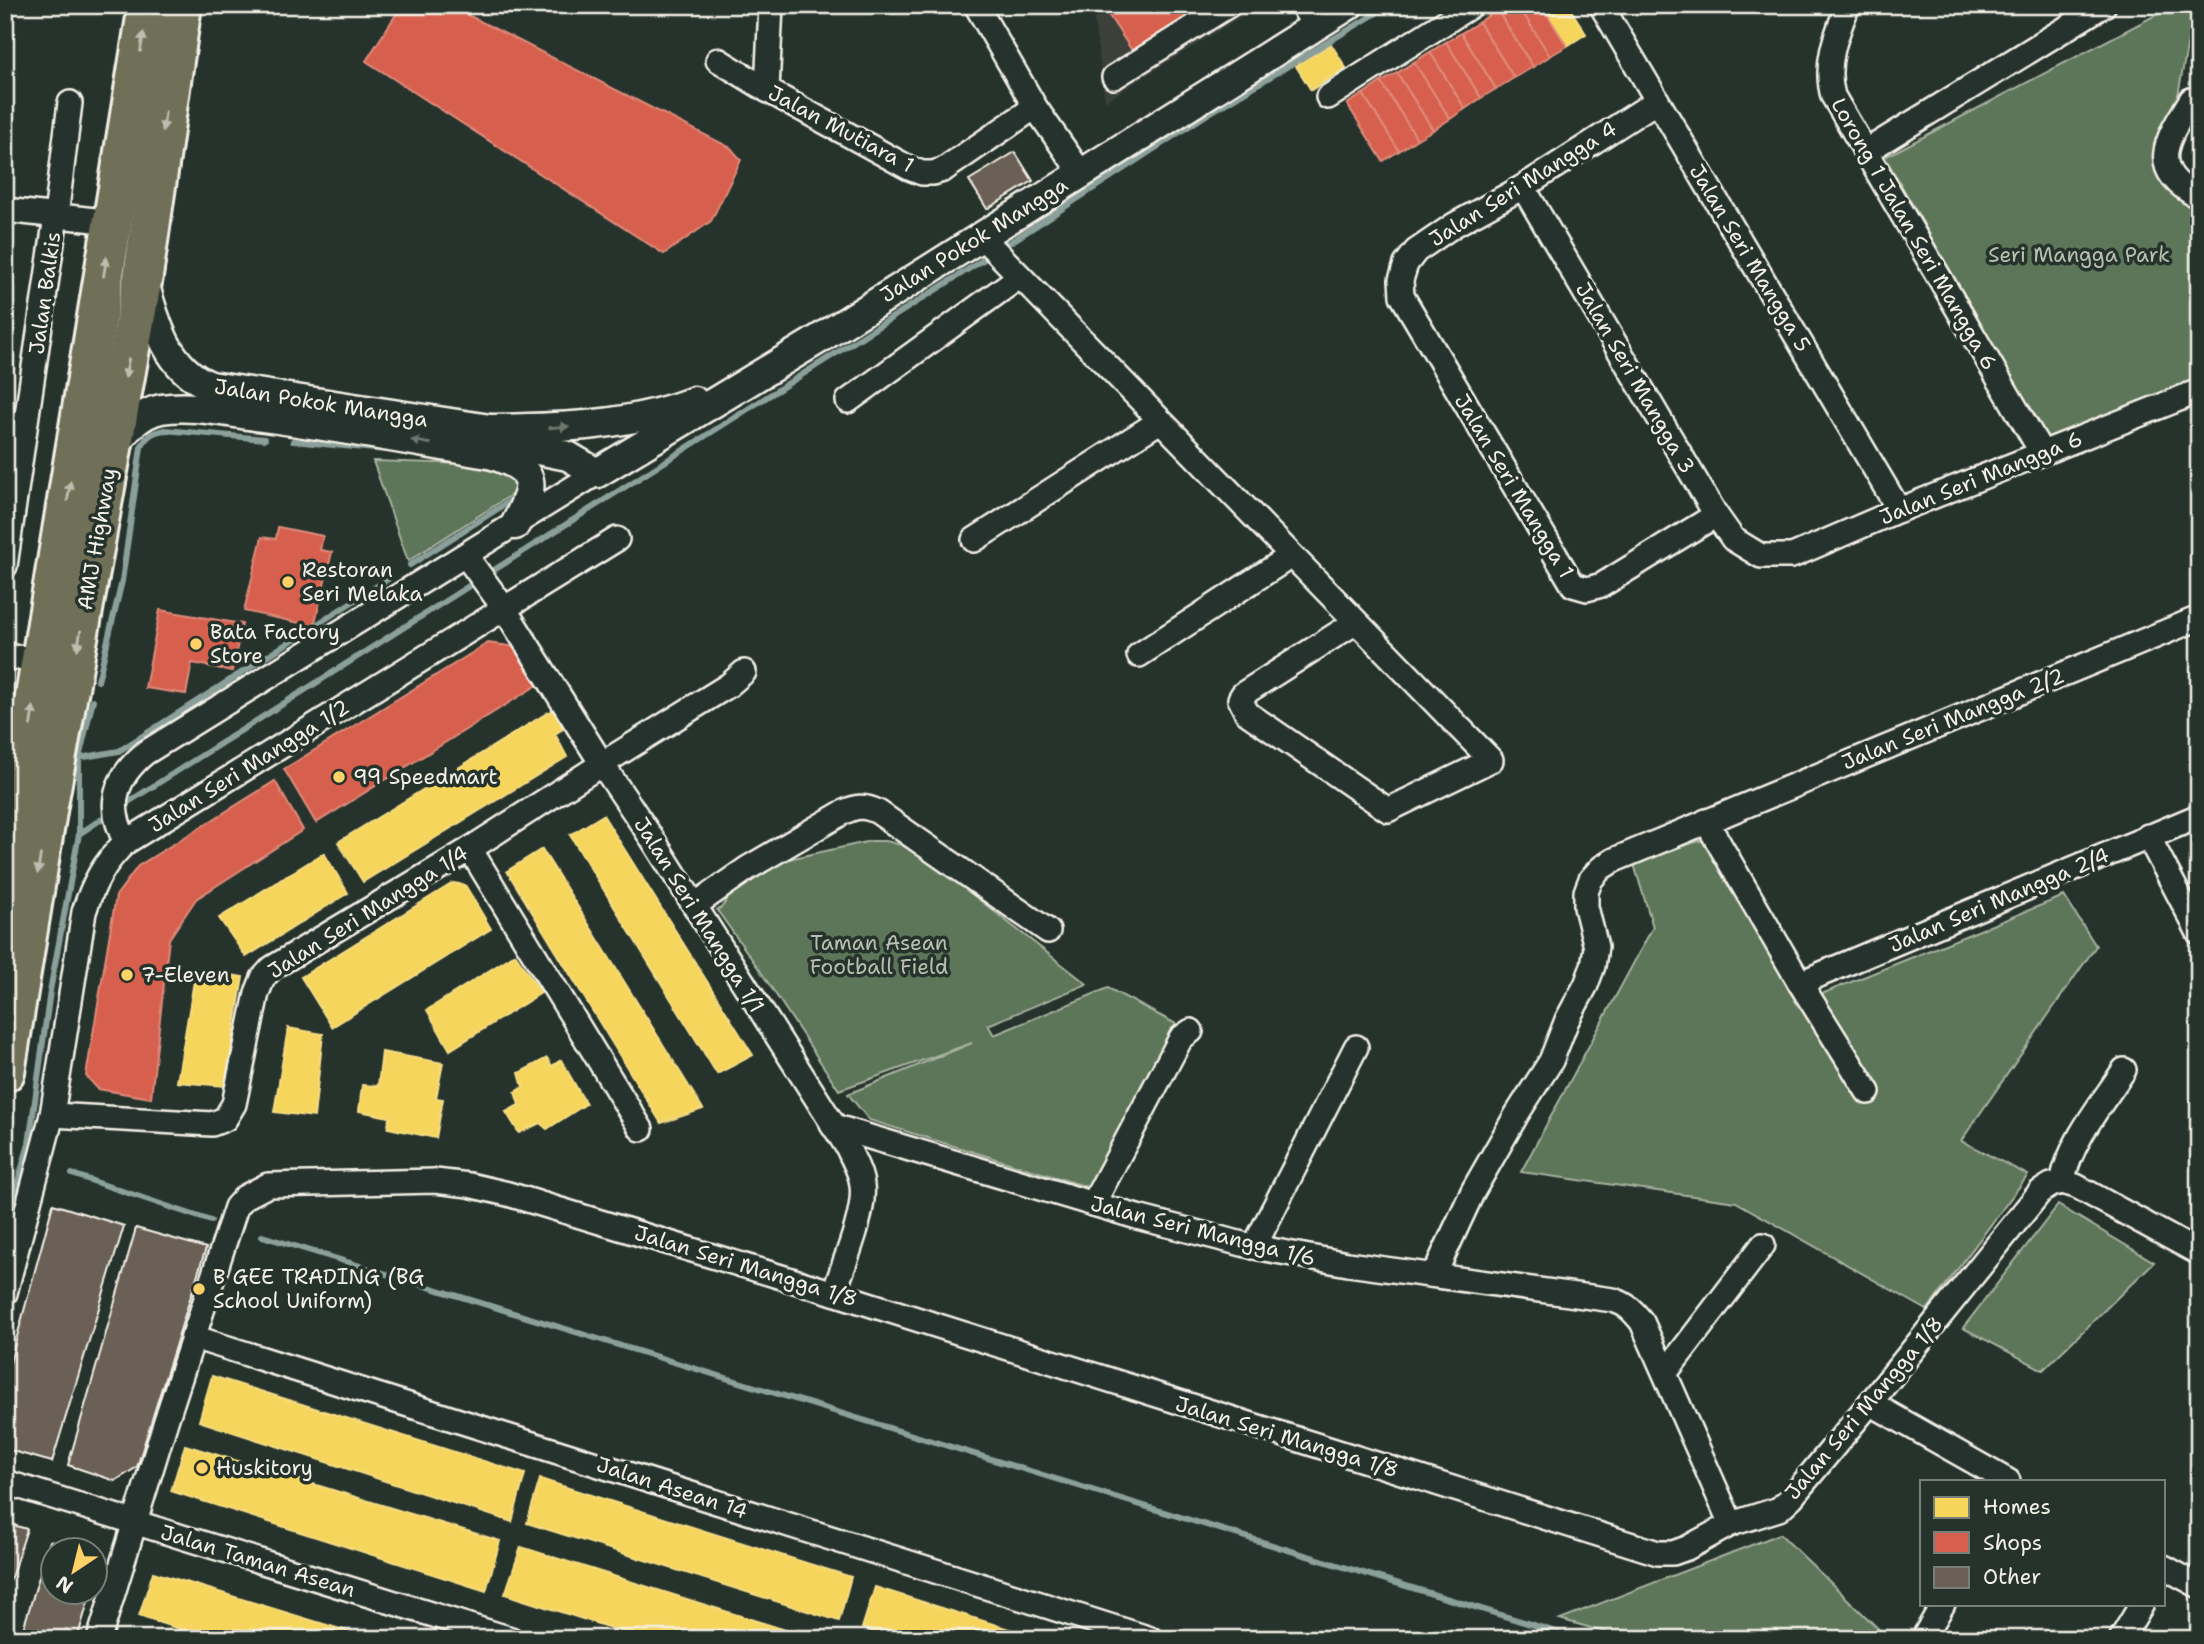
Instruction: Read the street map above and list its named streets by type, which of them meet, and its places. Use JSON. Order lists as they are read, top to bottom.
{
  "streets": {
    "highway": ["AMJ Highway"],
    "street": [
      "Jalan Mutiara 1",
      "Jalan Seri Mangga 4",
      "Lorong 1 Jalan Seri Mangga 6",
      "Jalan Pokok Mangga",
      "Jalan Seri Mangga 5",
      "Jalan Balkis",
      "Jalan Seri Mangga 3",
      "Jalan Seri Mangga 6",
      "Jalan Seri Mangga 1",
      "Jalan Seri Mangga 2/2",
      "Jalan Seri Mangga 1/2",
      "Jalan Seri Mangga 2/4",
      "Jalan Seri Mangga 1/4",
      "Jalan Seri Mangga 1/1",
      "Jalan Seri Mangga 1/6",
      "Jalan Seri Mangga 1/8",
      "Jalan Asean 14",
      "Jalan Taman Asean"
    ]
  },
  "crossings": [
    ["Jalan Seri Mangga 4", "Jalan Seri Mangga 5"],
    ["Jalan Seri Mangga 4", "Jalan Seri Mangga 3"],
    ["Jalan Seri Mangga 4", "Jalan Seri Mangga 1"],
    ["Lorong 1 Jalan Seri Mangga 6", "Jalan Seri Mangga 6"],
    ["Jalan Pokok Mangga", "AMJ Highway"],
    ["Jalan Pokok Mangga", "Jalan Seri Mangga 1/2"],
    ["Jalan Pokok Mangga", "Jalan Seri Mangga 1/1"],
    ["Jalan Seri Mangga 5", "Jalan Seri Mangga 6"],
    ["Jalan Seri Mangga 3", "Jalan Seri Mangga 6"],
    ["Jalan Seri Mangga 3", "Jalan Seri Mangga 1"],
    ["Jalan Seri Mangga 2/2", "Jalan Seri Mangga 1/6"],
    ["Jalan Seri Mangga 1/2", "Jalan Seri Mangga 1/4"],
    ["Jalan Seri Mangga 1/2", "Jalan Seri Mangga 1/1"],
    ["Jalan Seri Mangga 1/4", "Jalan Seri Mangga 1/1"],
    ["Jalan Seri Mangga 1/1", "Jalan Seri Mangga 1/6"],
    ["Jalan Seri Mangga 1/1", "Jalan Seri Mangga 1/8"],
    ["Jalan Seri Mangga 1/8", "Jalan Asean 14"]
  ],
  "parks": ["Seri Mangga Park", "Taman Asean Football Field"],
  "places": [
    "Restoran Seri Melaka",
    "Bata Factory Store",
    "99 Speedmart",
    "7-Eleven",
    "B GEE TRADING (BG School Uniform)",
    "Huskitory"
  ],
  "legend": ["Homes", "Shops", "Other"],
  "north": "bottom left"
}
